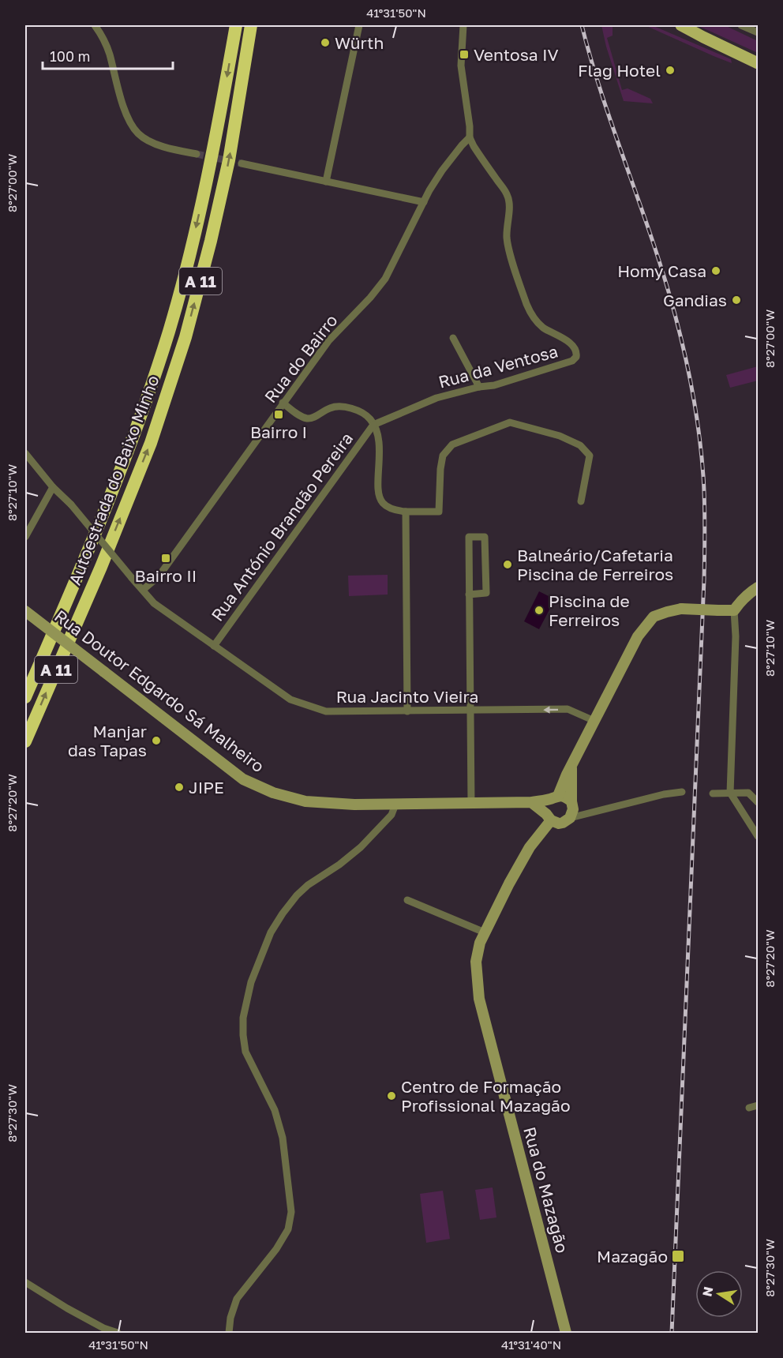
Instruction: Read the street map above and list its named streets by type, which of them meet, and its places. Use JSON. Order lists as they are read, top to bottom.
{
  "streets": {
    "highway": ["A 11", "Autoestrada do Baixo Minho"],
    "street": [
      "Rua do Bairro",
      "Rua da Ventosa",
      "Rua António Brandão Pereira",
      "Rua Doutor Edgardo Sá Malheiro",
      "Rua Jacinto Vieira",
      "Rua do Mazagão"
    ]
  },
  "crossings": [
    ["Rua do Bairro", "Rua da Ventosa"],
    ["Rua do Bairro", "Rua Jacinto Vieira"],
    ["Rua da Ventosa", "Rua António Brandão Pereira"],
    ["Rua António Brandão Pereira", "Rua Jacinto Vieira"],
    ["Rua Doutor Edgardo Sá Malheiro", "Rua do Mazagão"]
  ],
  "places": {
    "other": [
      "Würth",
      "Flag Hotel",
      "Homy Casa",
      "Gandias",
      "Balneário/Cafetaria Piscina de Ferreiros",
      "Piscina de Ferreiros",
      "Manjar das Tapas",
      "JIPE",
      "Centro de Formação Profissional Mazagão"
    ],
    "transit": [
      "Ventosa IV",
      "Bairro I",
      "Bairro II",
      "Mazagão"
    ]
  },
  "scale_bar": "100 m",
  "north": "left",
  "coordinates": [
    "41°31'50\"N",
    "8°27'00\"W",
    "8°27'10\"W",
    "8°27'20\"W",
    "8°27'30\"W",
    "41°31'40\"N"
  ]
}
